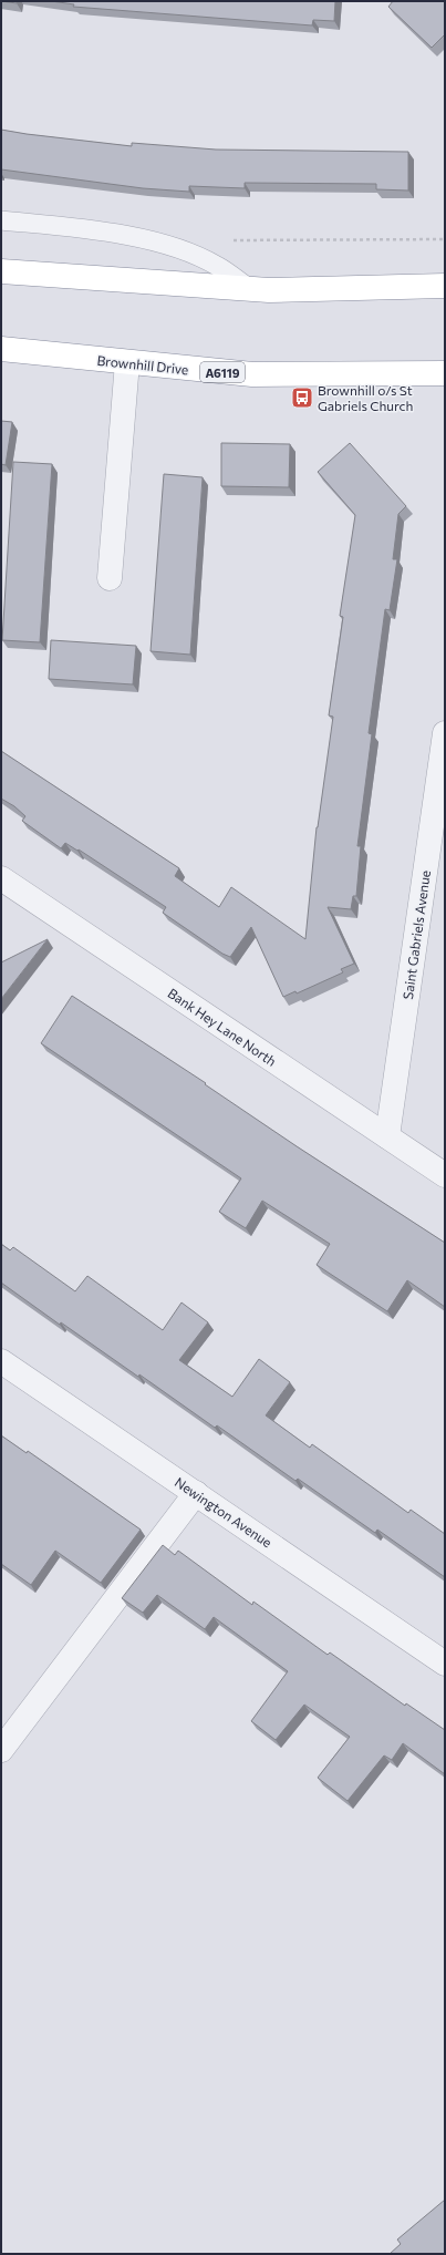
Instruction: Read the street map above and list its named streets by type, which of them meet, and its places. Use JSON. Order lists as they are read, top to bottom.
{
  "streets": {
    "highway": ["Brownhill Drive", "A6119"],
    "street": ["Saint Gabriels Avenue", "Bank Hey Lane North", "Newington Avenue"]
  },
  "crossings": [
    ["Saint Gabriels Avenue", "Bank Hey Lane North"]
  ],
  "places": {
    "bus stop": ["Brownhill o/s St Gabriels Church"]
  }
}
